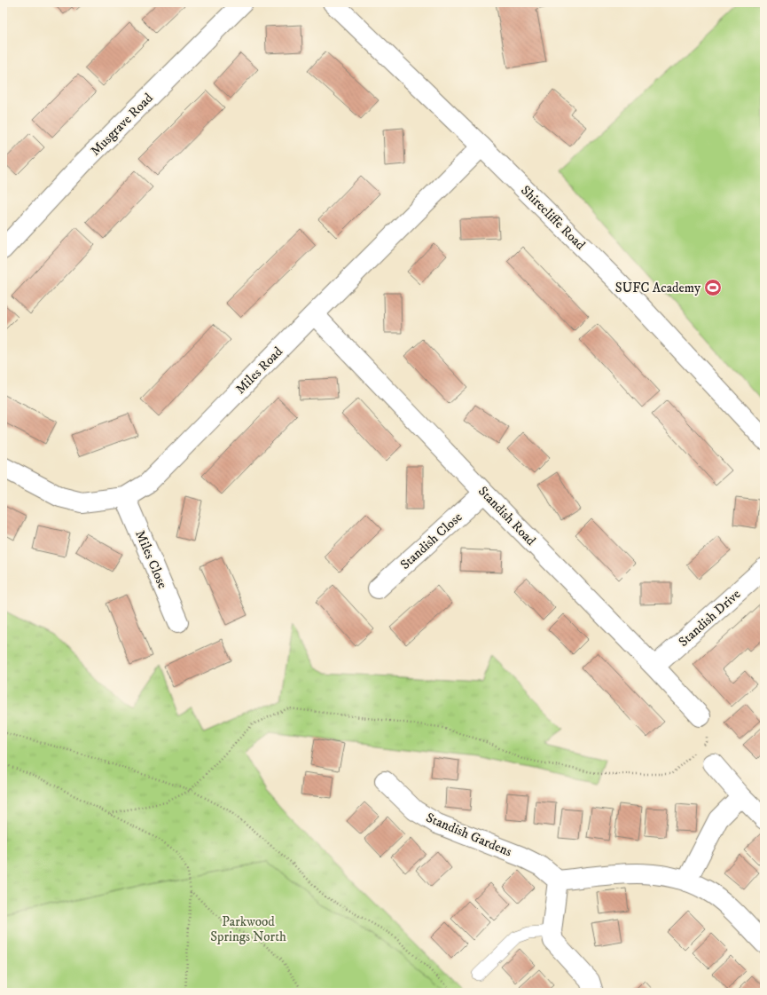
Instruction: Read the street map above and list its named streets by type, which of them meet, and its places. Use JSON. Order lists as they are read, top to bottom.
{
  "streets": {
    "street": [
      "Musgrave Road",
      "Shirecliffe Road",
      "Miles Road",
      "Standish Road",
      "Standish Close",
      "Miles Close",
      "Standish Drive",
      "Standish Gardens"
    ]
  },
  "crossings": [
    ["Shirecliffe Road", "Miles Road"],
    ["Miles Road", "Standish Road"],
    ["Miles Road", "Miles Close"],
    ["Standish Road", "Standish Close"],
    ["Standish Road", "Standish Drive"]
  ],
  "parks": ["Parkwood Springs North"],
  "places": {
    "sports": ["SUFC Academy"]
  }
}
